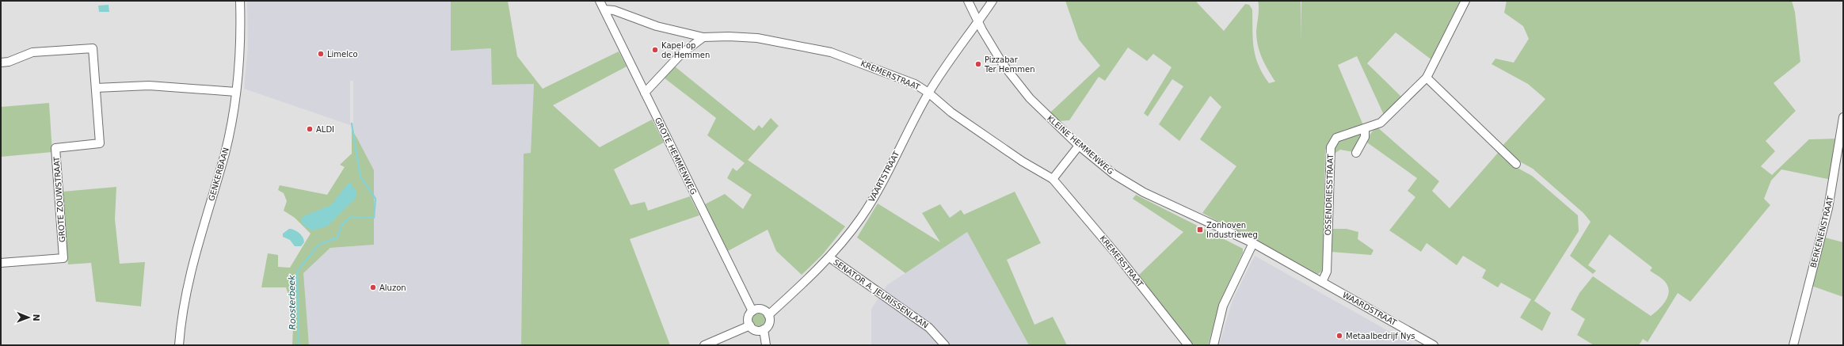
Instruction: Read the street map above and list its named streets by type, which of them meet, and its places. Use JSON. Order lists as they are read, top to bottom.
{
  "streets": {
    "street": [
      "KREMERSTRAAT",
      "KLEINE HEMMENWEG",
      "GROTE HEMMENWEG",
      "GENKERBAAN",
      "VAARTSTRAAT",
      "OSSENDRIESSTRAAT",
      "GROTE ZOUWSTRAAT",
      "BERKENENSTRAAT",
      "SENATOR A. JEURISSENLAAN",
      "WAARDSTRAAT"
    ]
  },
  "crossings": [
    ["KREMERSTRAAT", "GROTE HEMMENWEG"],
    ["KREMERSTRAAT", "VAARTSTRAAT"],
    ["KLEINE HEMMENWEG", "VAARTSTRAAT"],
    ["KLEINE HEMMENWEG", "OSSENDRIESSTRAAT"],
    ["KLEINE HEMMENWEG", "WAARDSTRAAT"],
    ["GROTE HEMMENWEG", "VAARTSTRAAT"],
    ["VAARTSTRAAT", "SENATOR A. JEURISSENLAAN"],
    ["OSSENDRIESSTRAAT", "WAARDSTRAAT"]
  ],
  "water": ["Roosterbeek"],
  "places": {
    "other": [
      "Kapel op de Hemmen",
      "Limelco",
      "Pizzabar Ter Hemmen",
      "ALDI",
      "Aluzon",
      "Metaalbedrijf Nys"
    ],
    "transit": ["Zonhoven Industrieweg"]
  },
  "north": "right"
}
